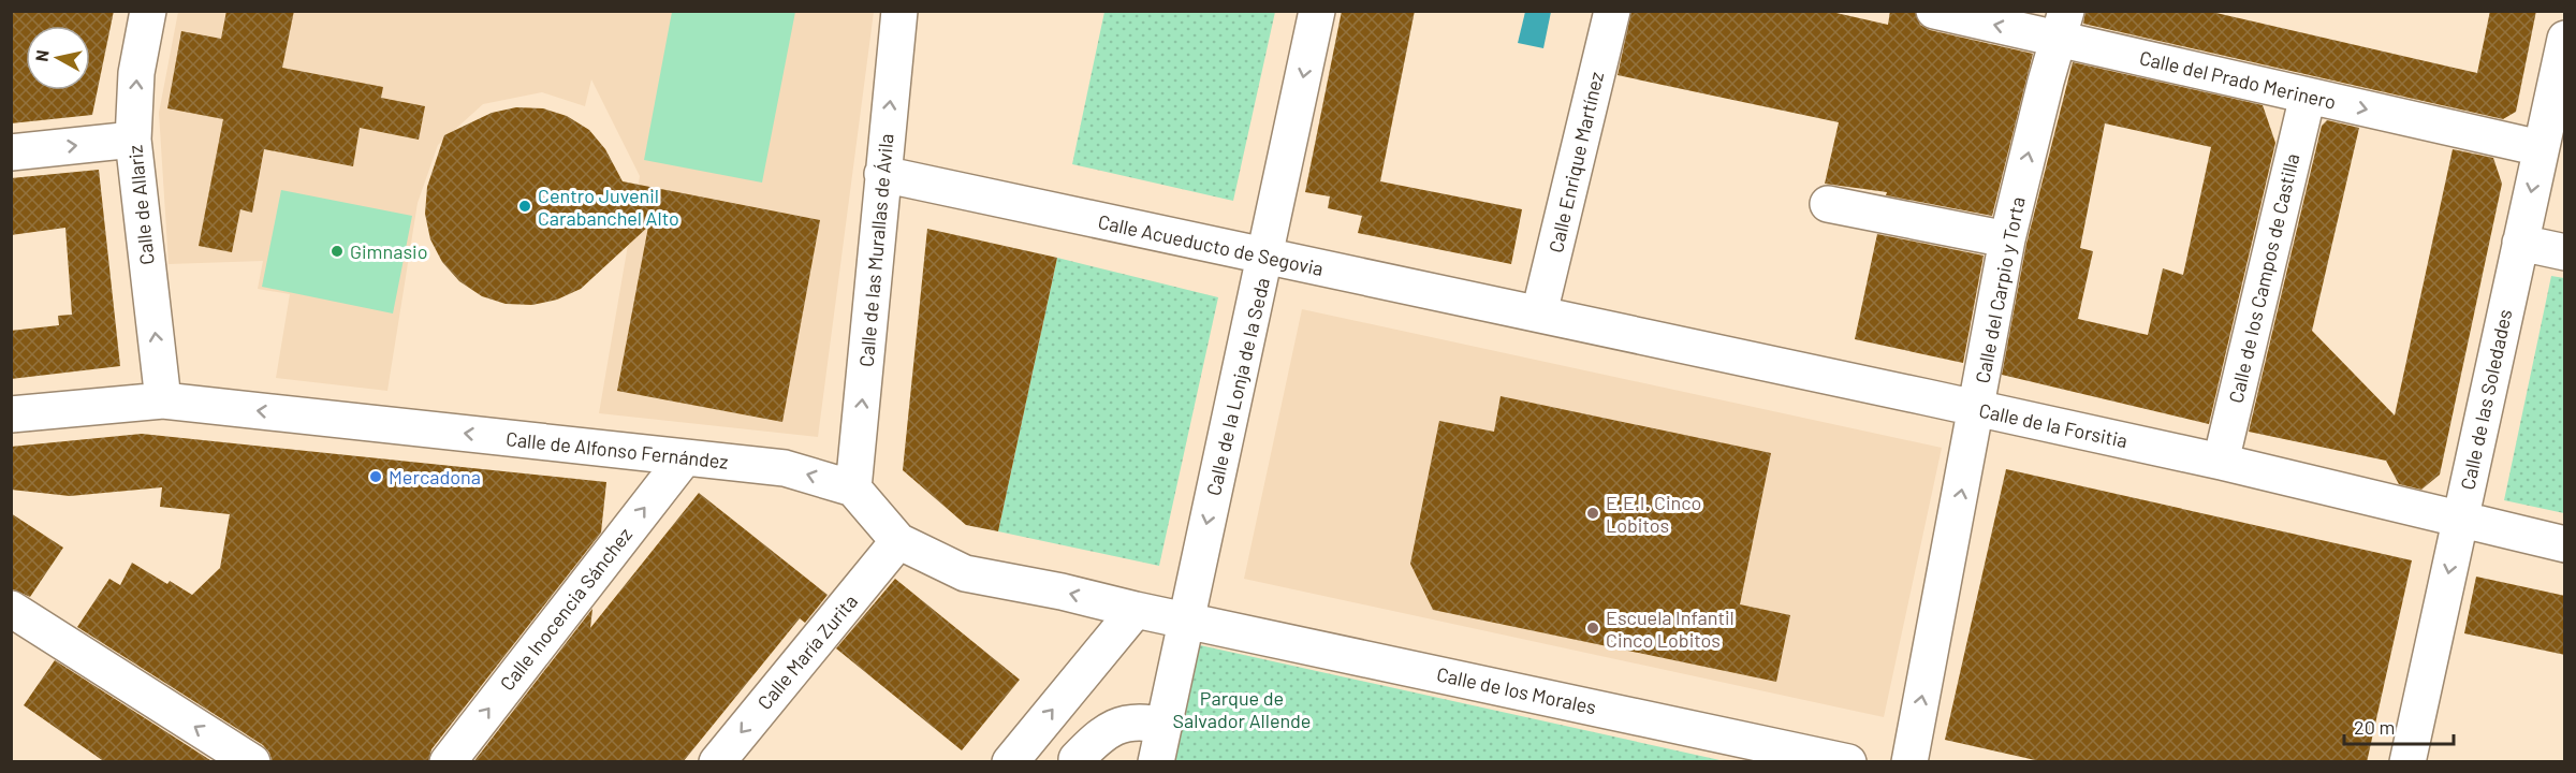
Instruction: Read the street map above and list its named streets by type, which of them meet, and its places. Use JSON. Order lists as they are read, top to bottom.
{
  "streets": {
    "street": [
      "Calle del Prado Merinero",
      "Calle Enrique Martínez",
      "Calle de Allariz",
      "Calle Acueducto de Segovia",
      "Calle de las Murallas de Ávila",
      "Calle de los Campos de Castilla",
      "Calle del Carpio y Torta",
      "Calle de la Lonja de la Seda",
      "Calle de las Soledades",
      "Calle de la Forsitia",
      "Calle de Alfonso Fernández",
      "Calle Inocencia Sánchez",
      "Calle María Zurita",
      "Calle de los Morales"
    ]
  },
  "crossings": [
    ["Calle del Prado Merinero", "Calle de los Campos de Castilla"],
    ["Calle del Prado Merinero", "Calle del Carpio y Torta"],
    ["Calle del Prado Merinero", "Calle de las Soledades"],
    ["Calle Enrique Martínez", "Calle Acueducto de Segovia"],
    ["Calle Enrique Martínez", "Calle de la Forsitia"],
    ["Calle de Allariz", "Calle de Alfonso Fernández"],
    ["Calle Acueducto de Segovia", "Calle de las Murallas de Ávila"],
    ["Calle Acueducto de Segovia", "Calle de la Lonja de la Seda"],
    ["Calle Acueducto de Segovia", "Calle de la Forsitia"],
    ["Calle de las Murallas de Ávila", "Calle de Alfonso Fernández"],
    ["Calle de los Campos de Castilla", "Calle de la Forsitia"],
    ["Calle del Carpio y Torta", "Calle de la Forsitia"],
    ["Calle de la Lonja de la Seda", "Calle de los Morales"],
    ["Calle de las Soledades", "Calle de la Forsitia"],
    ["Calle de Alfonso Fernández", "Calle Inocencia Sánchez"]
  ],
  "one_way": [
    "Calle de Allariz",
    "Calle de las Murallas de Ávila",
    "Calle del Carpio y Torta",
    "Calle de la Lonja de la Seda",
    "Calle de las Soledades",
    "Calle de Alfonso Fernández",
    "Calle Inocencia Sánchez"
  ],
  "parks": ["Parque de Salvador Allende"],
  "places": [
    "Centro Juvenil Carabanchel Alto",
    "Gimnasio",
    "Mercadona",
    "E.E.I. Cinco Lobitos",
    "Escuela Infantil Cinco Lobitos"
  ],
  "scale_bar": "20 m",
  "north": "left"
}
